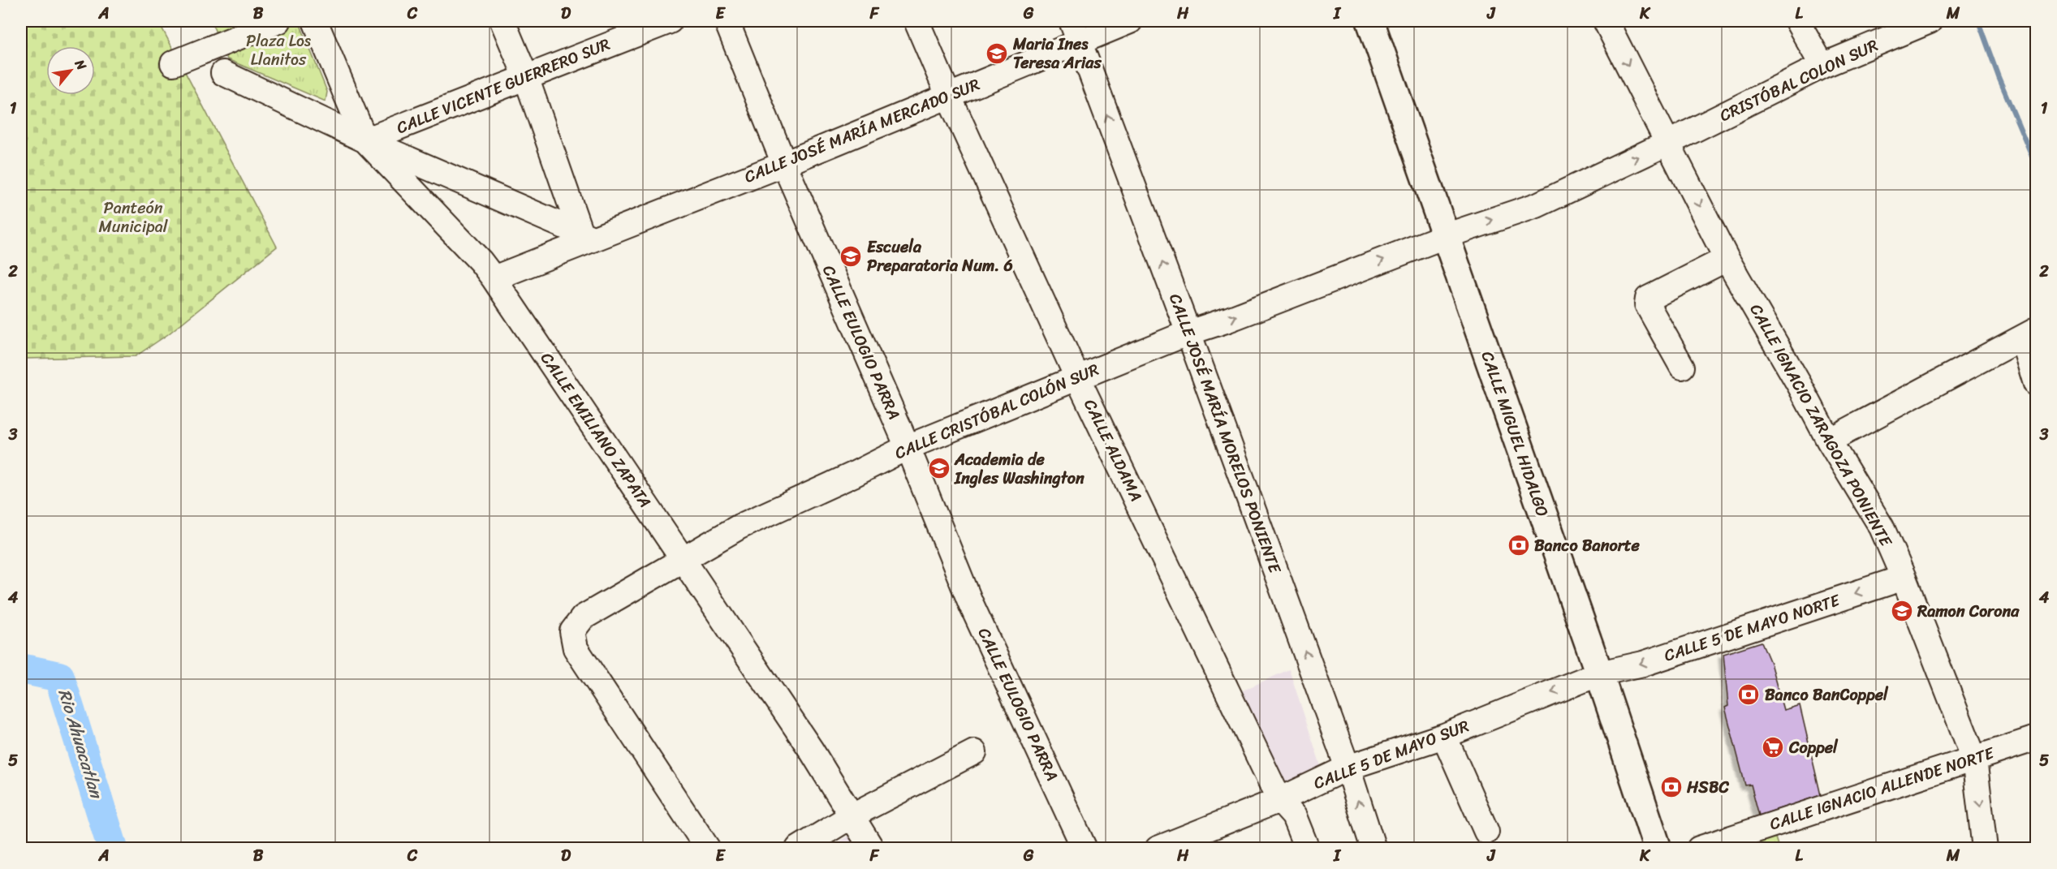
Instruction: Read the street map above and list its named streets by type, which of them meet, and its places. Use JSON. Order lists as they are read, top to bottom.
{
  "streets": {
    "main road": ["CALLE MIGUEL HIDALGO"],
    "street": [
      "CRISTÓBAL COLON SUR",
      "CALLE VICENTE GUERRERO SUR",
      "CALLE JOSÉ MARÍA MERCADO SUR",
      "CALLE EULOGIO PARRA",
      "CALLE CRISTÓBAL COLÓN SUR",
      "CALLE IGNACIO ZARAGOZA PONIENTE",
      "CALLE EMILIANO ZAPATA",
      "CALLE JOSÉ MARÍA MORELOS PONIENTE",
      "CALLE ALDAMA",
      "CALLE 5 DE MAYO NORTE",
      "CALLE 5 DE MAYO SUR",
      "CALLE IGNACIO ALLENDE NORTE"
    ]
  },
  "crossings": [
    ["CRISTÓBAL COLON SUR", "CALLE CRISTÓBAL COLÓN SUR"],
    ["CRISTÓBAL COLON SUR", "CALLE IGNACIO ZARAGOZA PONIENTE"],
    ["CRISTÓBAL COLON SUR", "CALLE MIGUEL HIDALGO"],
    ["CALLE VICENTE GUERRERO SUR", "CALLE EMILIANO ZAPATA"],
    ["CALLE JOSÉ MARÍA MERCADO SUR", "CALLE EULOGIO PARRA"],
    ["CALLE JOSÉ MARÍA MERCADO SUR", "CALLE EMILIANO ZAPATA"],
    ["CALLE JOSÉ MARÍA MERCADO SUR", "CALLE JOSÉ MARÍA MORELOS PONIENTE"],
    ["CALLE JOSÉ MARÍA MERCADO SUR", "CALLE ALDAMA"],
    ["CALLE EULOGIO PARRA", "CALLE CRISTÓBAL COLÓN SUR"],
    ["CALLE CRISTÓBAL COLÓN SUR", "CALLE EMILIANO ZAPATA"],
    ["CALLE CRISTÓBAL COLÓN SUR", "CALLE JOSÉ MARÍA MORELOS PONIENTE"],
    ["CALLE CRISTÓBAL COLÓN SUR", "CALLE MIGUEL HIDALGO"],
    ["CALLE CRISTÓBAL COLÓN SUR", "CALLE ALDAMA"],
    ["CALLE IGNACIO ZARAGOZA PONIENTE", "CALLE 5 DE MAYO NORTE"],
    ["CALLE IGNACIO ZARAGOZA PONIENTE", "CALLE IGNACIO ALLENDE NORTE"],
    ["CALLE JOSÉ MARÍA MORELOS PONIENTE", "CALLE 5 DE MAYO SUR"],
    ["CALLE MIGUEL HIDALGO", "CALLE 5 DE MAYO NORTE"],
    ["CALLE MIGUEL HIDALGO", "CALLE 5 DE MAYO SUR"],
    ["CALLE ALDAMA", "CALLE 5 DE MAYO SUR"],
    ["CALLE 5 DE MAYO NORTE", "CALLE 5 DE MAYO SUR"]
  ],
  "one_way": [
    "CRISTÓBAL COLON SUR",
    "CALLE IGNACIO ZARAGOZA PONIENTE",
    "CALLE JOSÉ MARÍA MORELOS PONIENTE",
    "CALLE 5 DE MAYO NORTE",
    "CALLE 5 DE MAYO SUR"
  ],
  "water": ["Rio Ahuacatlan"],
  "parks": ["Plaza Los Llanitos", "Panteón Municipal"],
  "places": {
    "school or university": [
      "Maria Ines Teresa Arias",
      "Escuela Preparatoria Num. 6",
      "Academia de Ingles Washington",
      "Ramon Corona"
    ],
    "bank": ["Banco Banorte", "Banco BanCoppel", "HSBC"],
    "supermarket": ["Coppel"]
  },
  "north": "top right",
  "grid": {
    "columns": [
      "A",
      "B",
      "C",
      "D",
      "E",
      "F",
      "G",
      "H",
      "I",
      "J",
      "K",
      "L",
      "M"
    ],
    "rows": [
      "1",
      "2",
      "3",
      "4",
      "5"
    ]
  }
}
